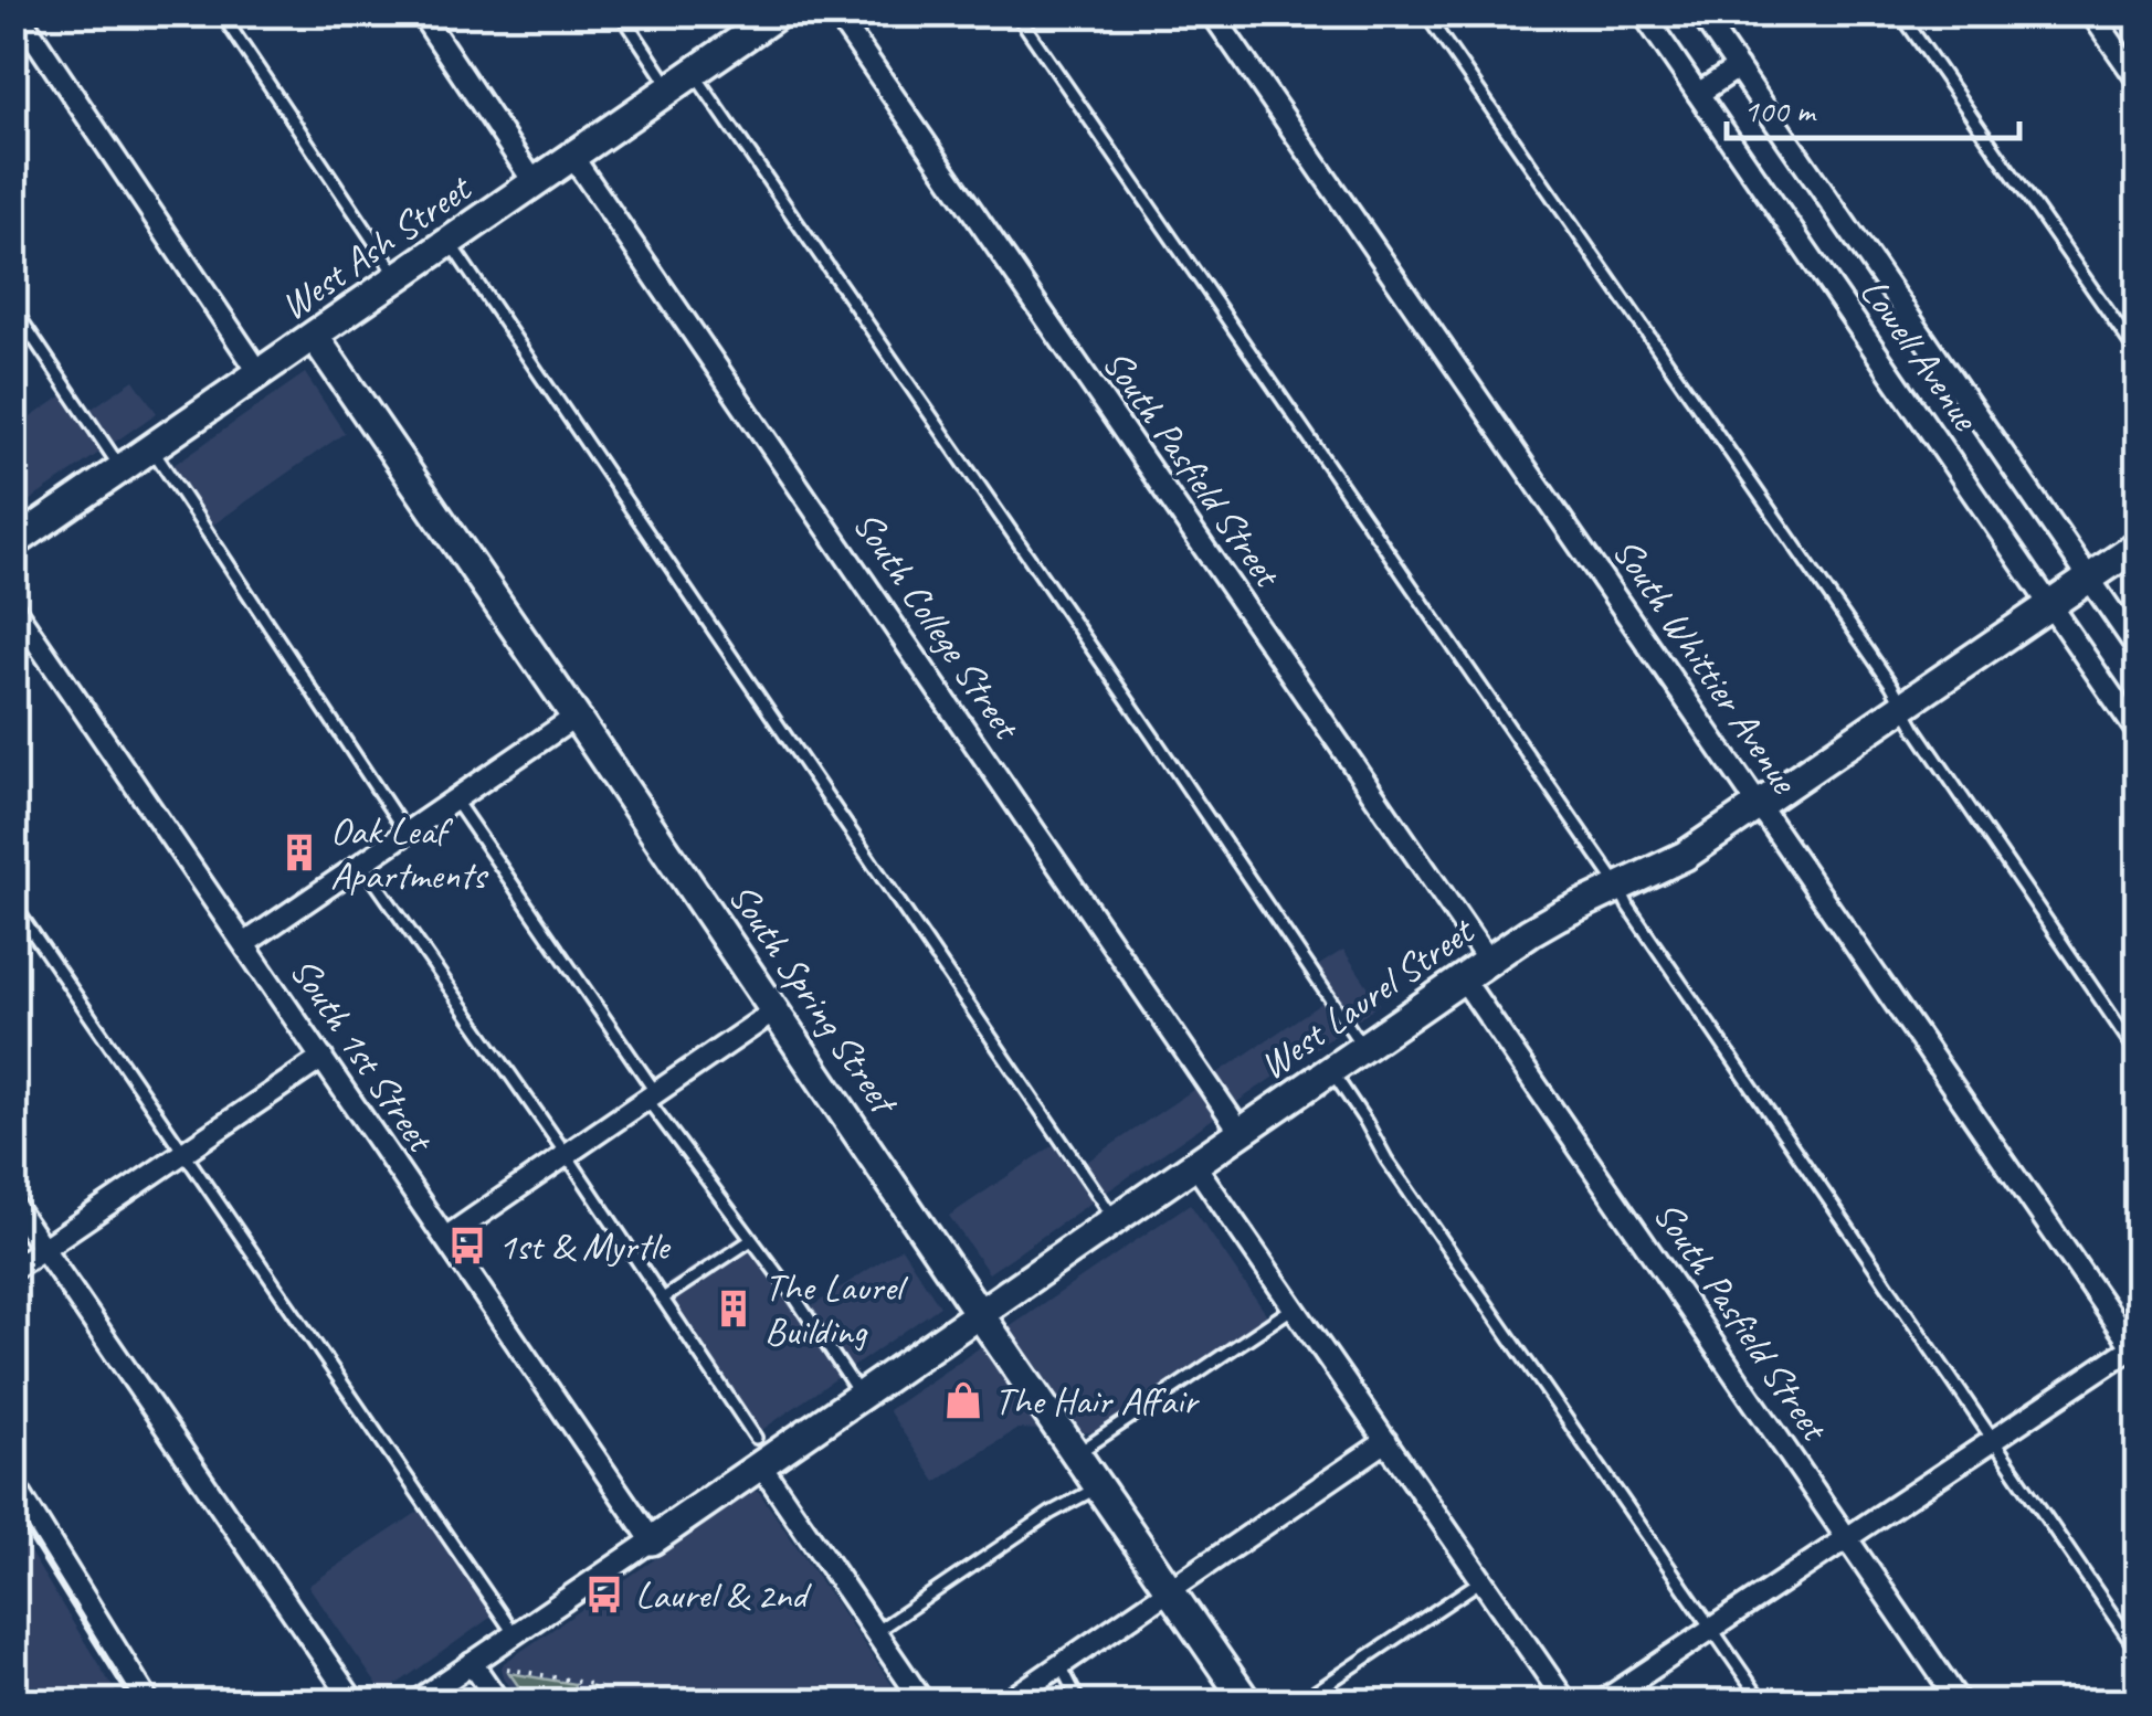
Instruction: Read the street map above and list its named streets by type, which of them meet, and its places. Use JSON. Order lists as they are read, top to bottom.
{
  "streets": {
    "street": [
      "West Ash Street",
      "Lowell Avenue",
      "South Pasfield Street",
      "South College Street",
      "South Whittier Avenue",
      "South Spring Street",
      "West Laurel Street",
      "South 1st Street"
    ]
  },
  "crossings": [
    ["West Ash Street", "South College Street"],
    ["West Ash Street", "South Spring Street"],
    ["Lowell Avenue", "West Laurel Street"],
    ["South Pasfield Street", "West Laurel Street"],
    ["South College Street", "West Laurel Street"],
    ["South Whittier Avenue", "West Laurel Street"],
    ["South Spring Street", "West Laurel Street"],
    ["West Laurel Street", "South 1st Street"]
  ],
  "places": {
    "building": ["Oak Leaf Apartments", "The Laurel Building"],
    "bus stop": ["1st & Myrtle", "Laurel & 2nd"],
    "shop": ["The Hair Affair"]
  },
  "scale_bar": "100 m"
}
